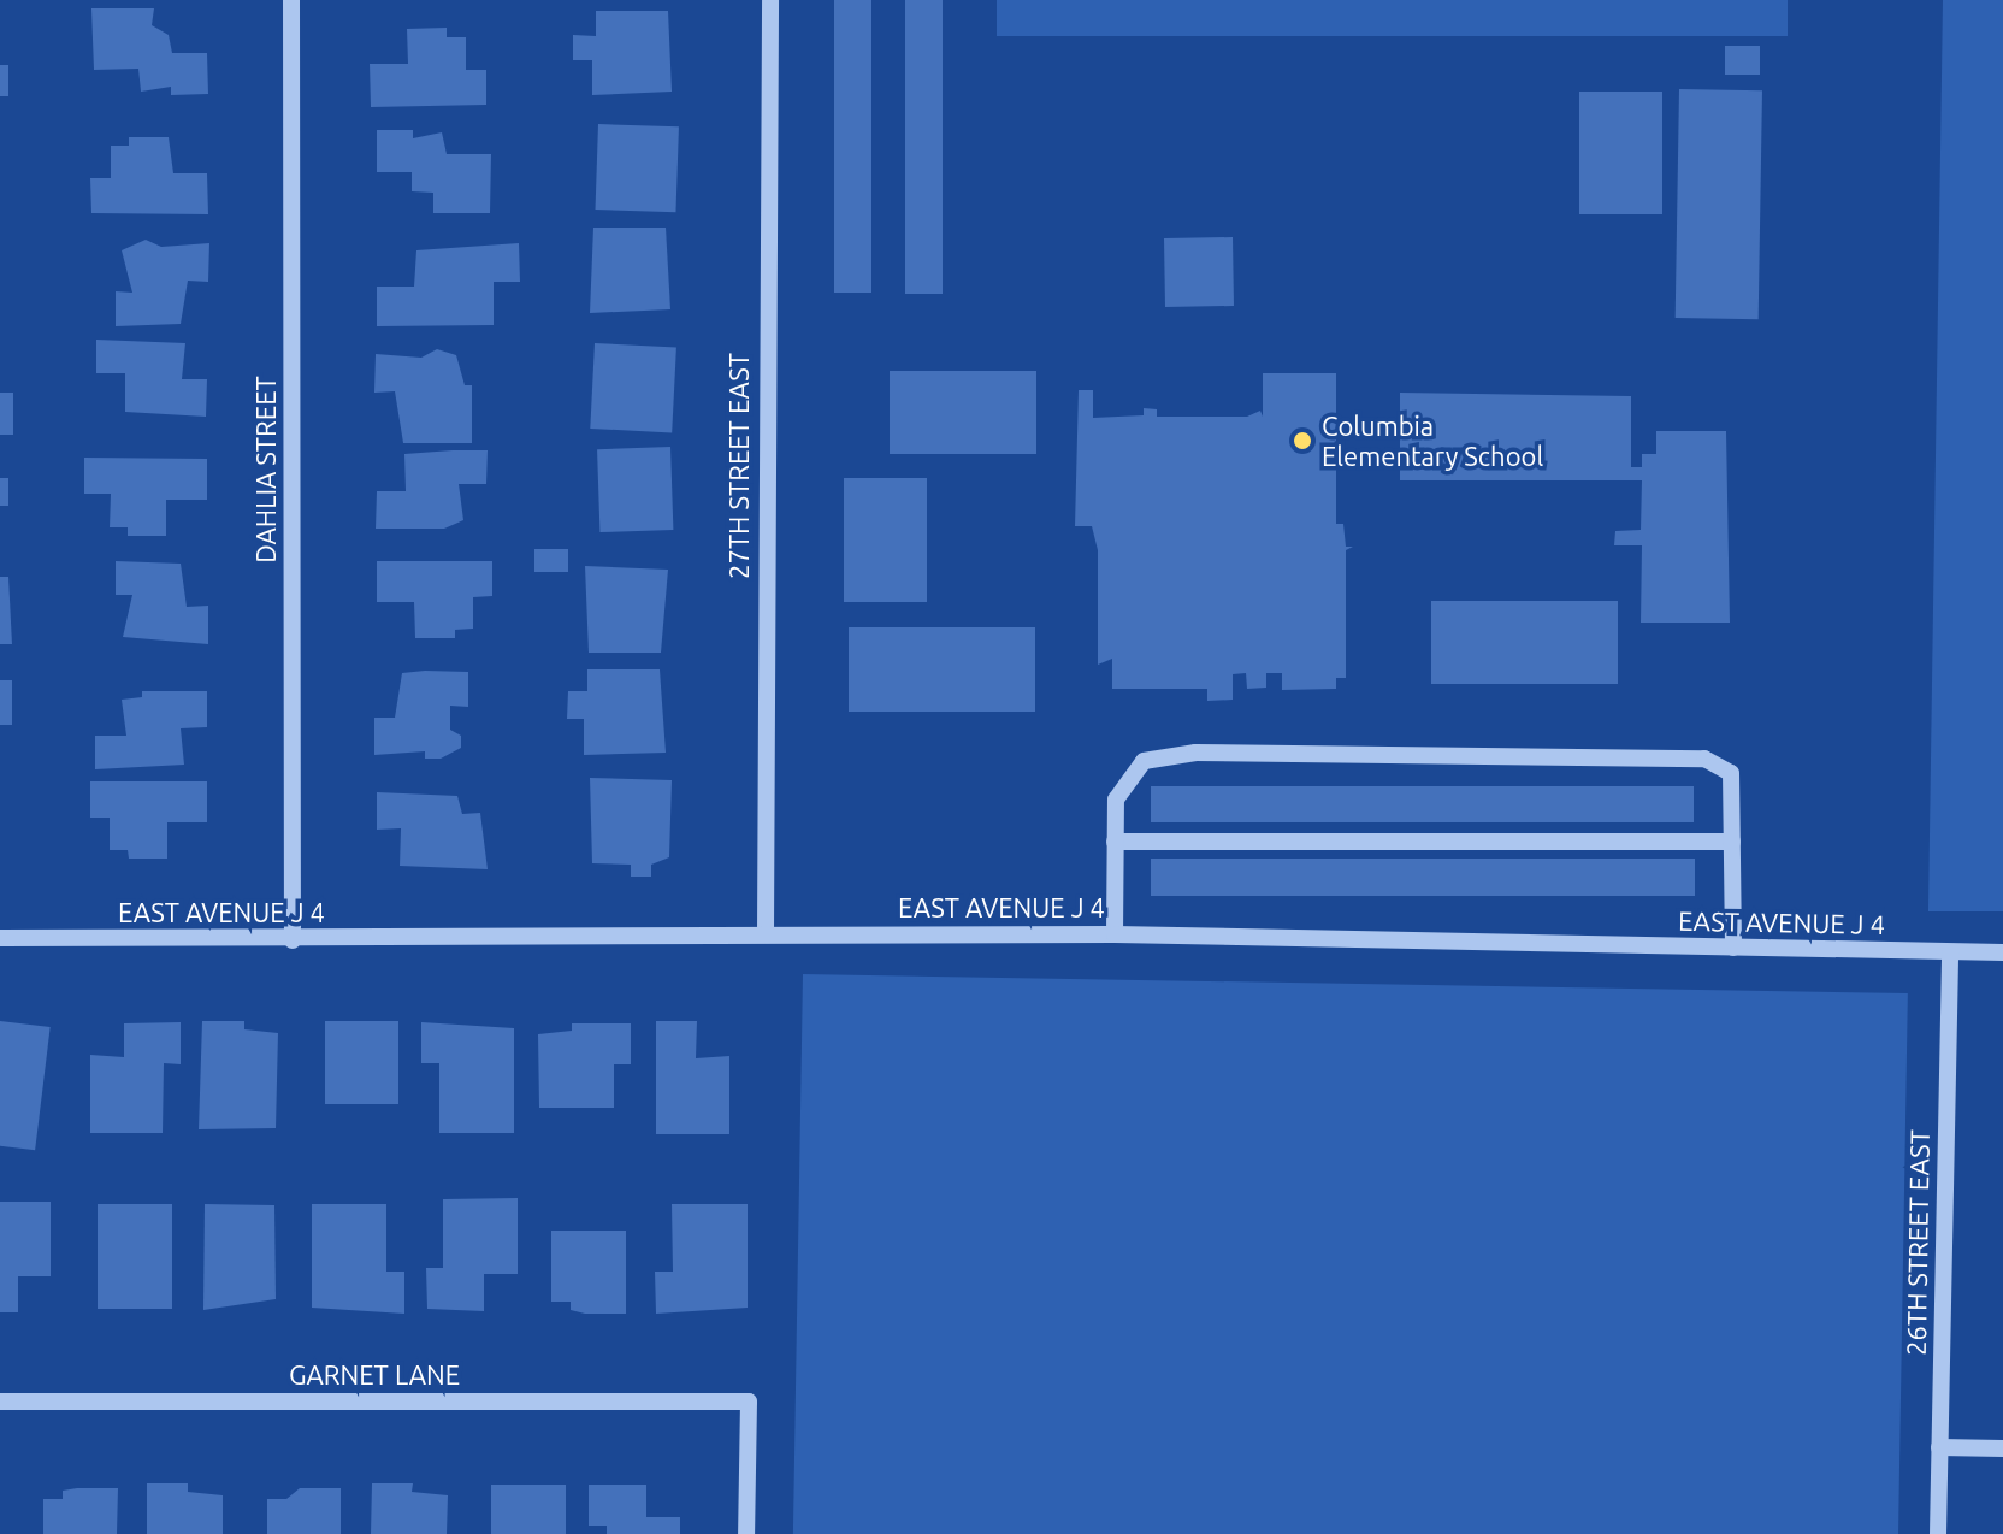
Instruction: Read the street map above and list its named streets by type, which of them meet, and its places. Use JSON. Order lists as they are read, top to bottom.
{
  "streets": {
    "street": [
      "27TH STREET EAST",
      "DAHLIA STREET",
      "EAST AVENUE J 4",
      "26TH STREET EAST",
      "GARNET LANE"
    ]
  },
  "crossings": [
    ["27TH STREET EAST", "EAST AVENUE J 4"],
    ["DAHLIA STREET", "EAST AVENUE J 4"],
    ["EAST AVENUE J 4", "26TH STREET EAST"]
  ],
  "places": ["Columbia Elementary School"]
}
